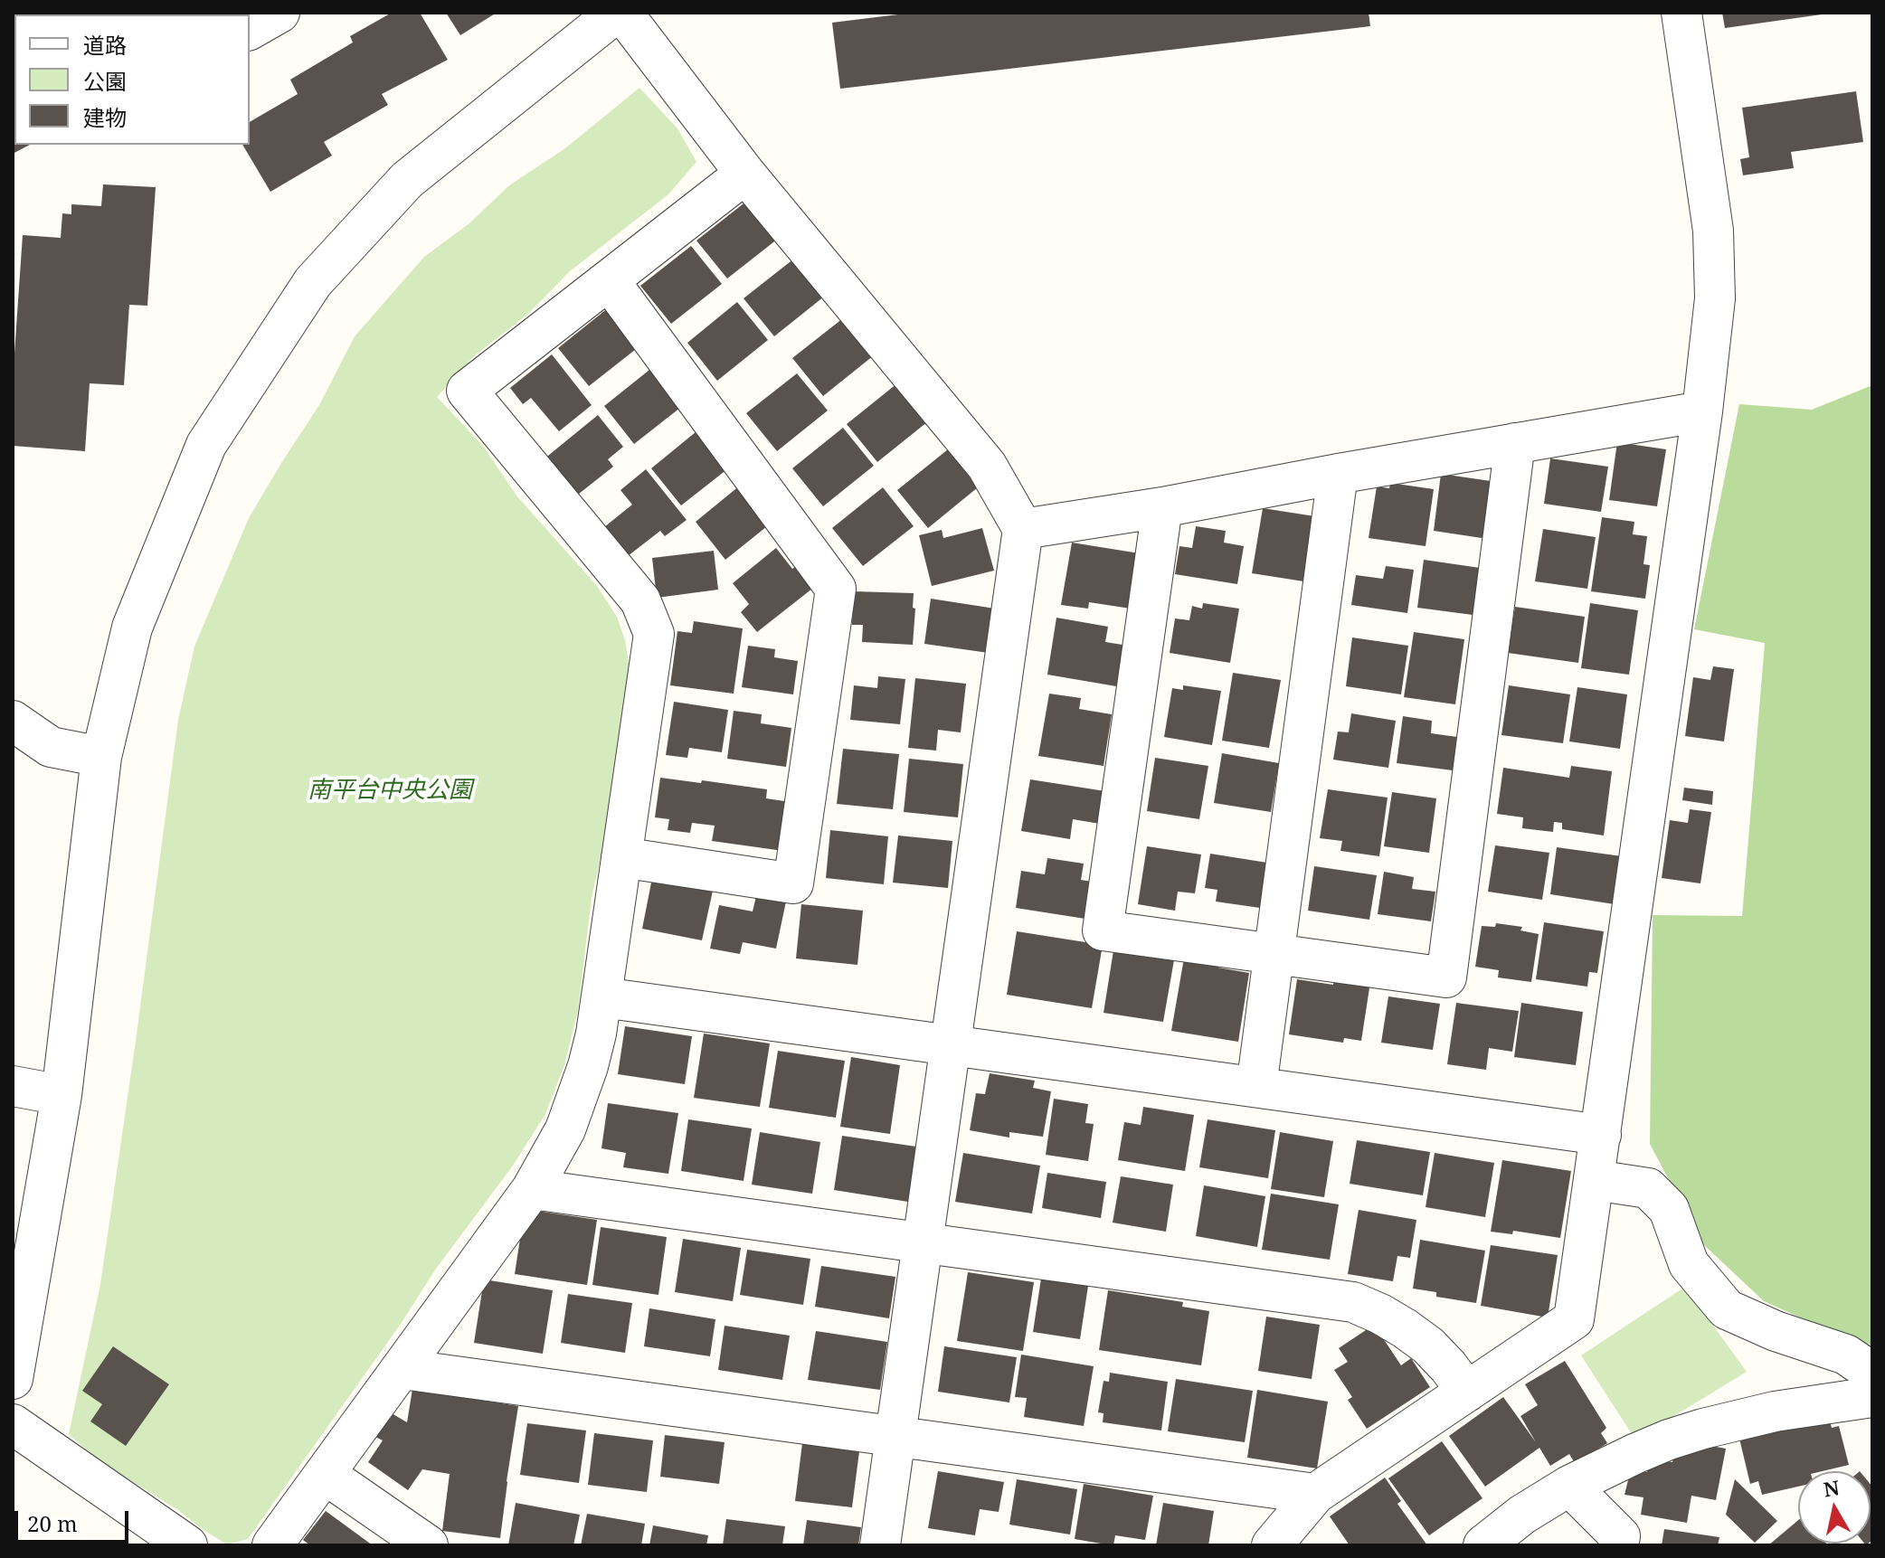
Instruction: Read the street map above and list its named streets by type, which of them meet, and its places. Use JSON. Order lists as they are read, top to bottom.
{
  "parks": ["南平台中央公園"],
  "legend": ["道路", "公園", "建物"],
  "scale_bar": "20 m",
  "north": "top"
}
